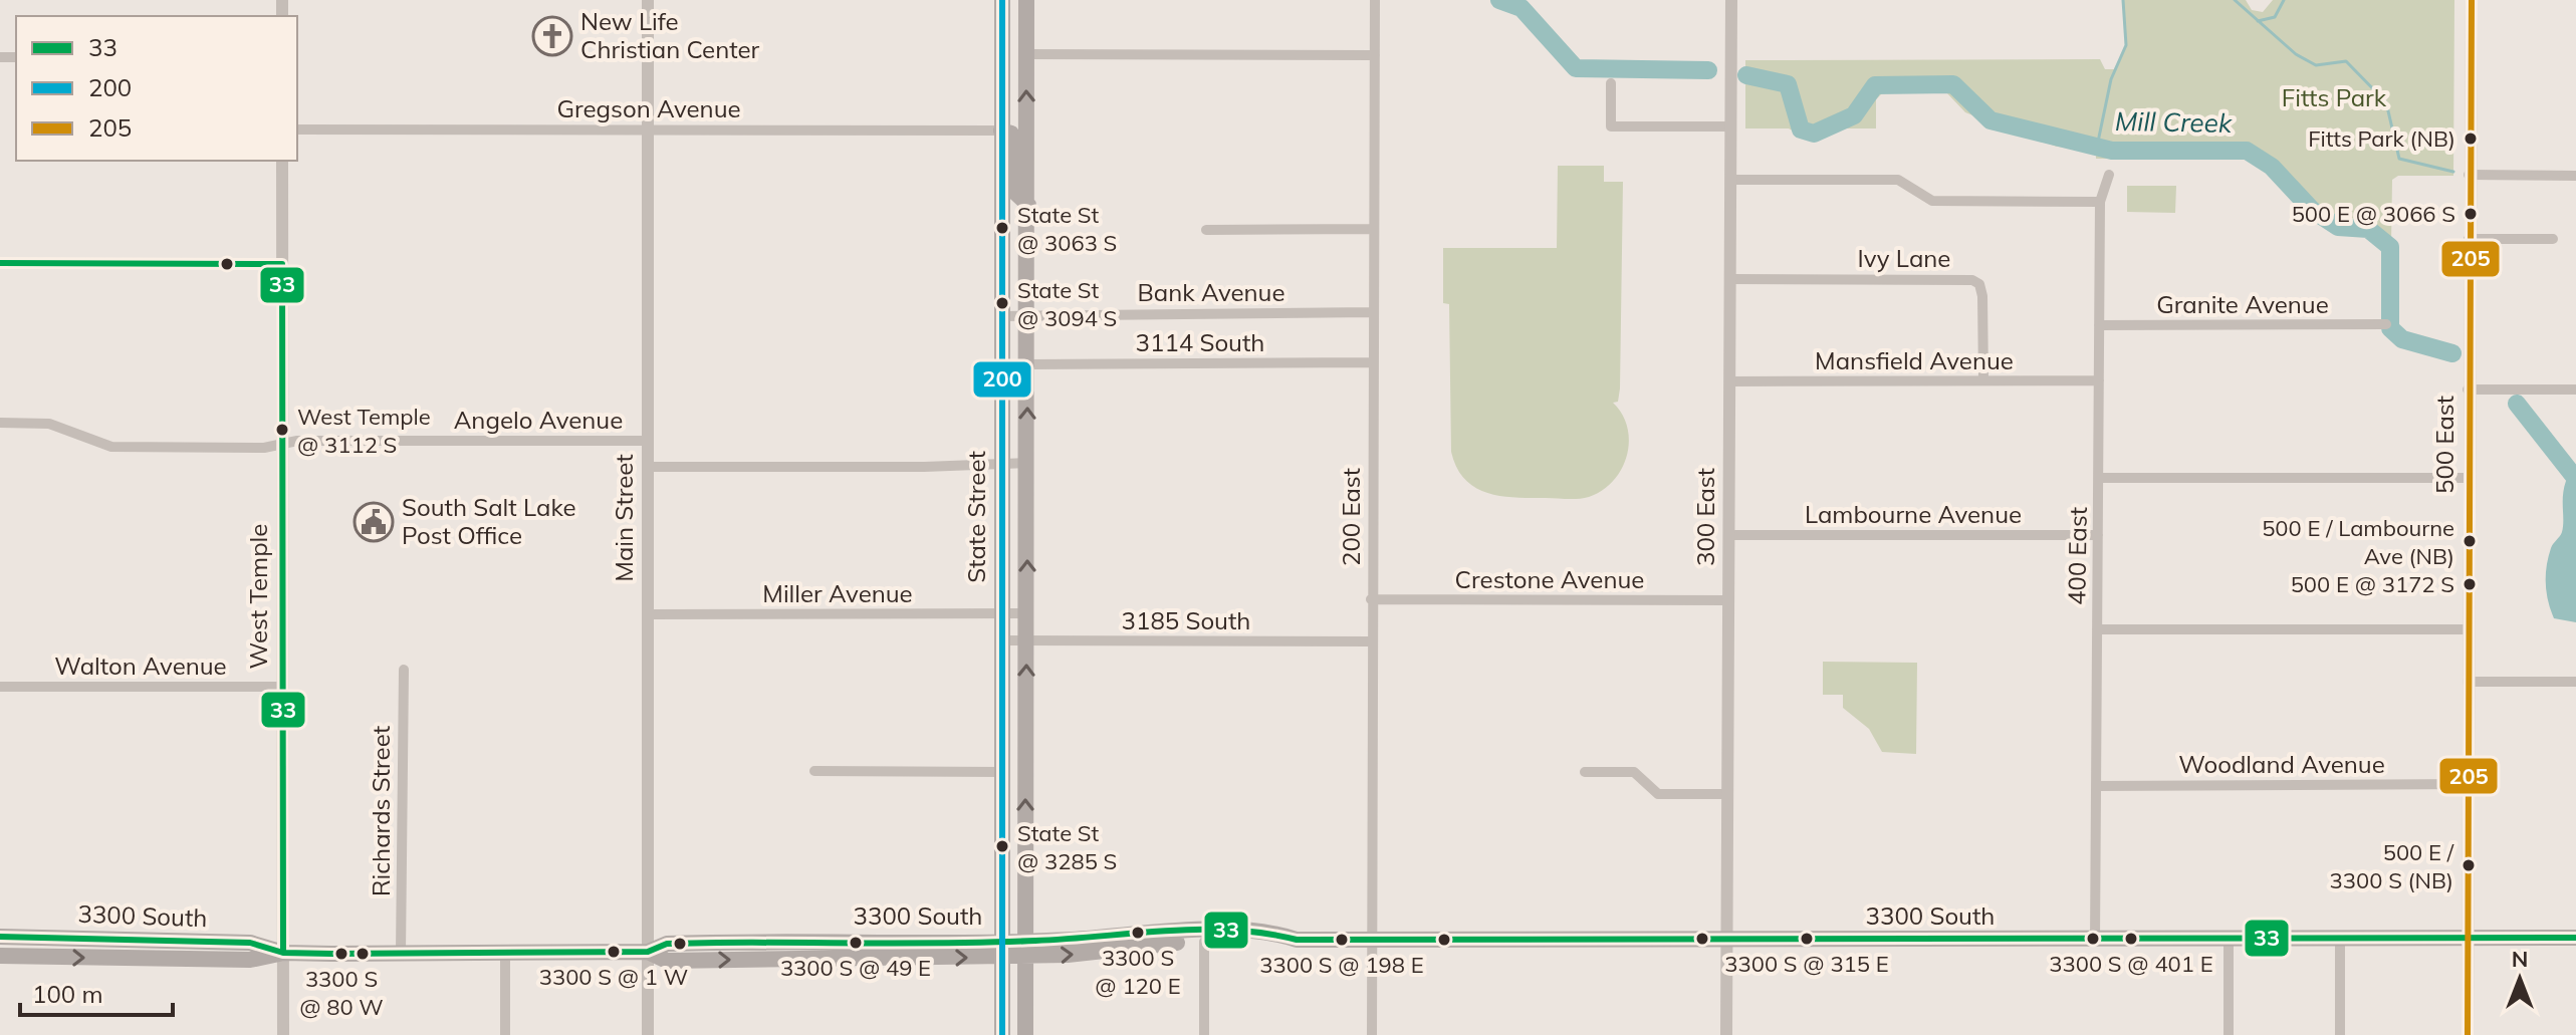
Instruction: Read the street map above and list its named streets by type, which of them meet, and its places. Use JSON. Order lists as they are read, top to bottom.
{
  "streets": {
    "main road": ["State Street", "3300 South"],
    "street": [
      "Gregson Avenue",
      "Ivy Lane",
      "Bank Avenue",
      "Granite Avenue",
      "3114 South",
      "Mansfield Avenue",
      "Angelo Avenue",
      "500 East",
      "Lambourne Avenue",
      "200 East",
      "300 East",
      "Main Street",
      "400 East",
      "Crestone Avenue",
      "Miller Avenue",
      "West Temple",
      "3185 South",
      "Walton Avenue",
      "Woodland Avenue",
      "Richards Street"
    ]
  },
  "crossings": [
    ["Gregson Avenue", "State Street"],
    ["Gregson Avenue", "Main Street"],
    ["Ivy Lane", "Mansfield Avenue"],
    ["Ivy Lane", "300 East"],
    ["Bank Avenue", "State Street"],
    ["Bank Avenue", "200 East"],
    ["Granite Avenue", "400 East"],
    ["3114 South", "State Street"],
    ["3114 South", "200 East"],
    ["Mansfield Avenue", "300 East"],
    ["Mansfield Avenue", "400 East"],
    ["Angelo Avenue", "Main Street"],
    ["Angelo Avenue", "West Temple"],
    ["500 East", "Woodland Avenue"],
    ["500 East", "3300 South"],
    ["Lambourne Avenue", "300 East"],
    ["Lambourne Avenue", "400 East"],
    ["State Street", "Miller Avenue"],
    ["State Street", "3185 South"],
    ["State Street", "3300 South"],
    ["200 East", "Crestone Avenue"],
    ["200 East", "3185 South"],
    ["200 East", "3300 South"],
    ["300 East", "Crestone Avenue"],
    ["300 East", "3300 South"],
    ["Main Street", "Miller Avenue"],
    ["Main Street", "3300 South"],
    ["400 East", "Woodland Avenue"],
    ["400 East", "3300 South"],
    ["West Temple", "Walton Avenue"],
    ["West Temple", "3300 South"],
    ["Richards Street", "3300 South"]
  ],
  "water": ["Mill Creek"],
  "parks": ["Fitts Park"],
  "places": {
    "church": ["New Life Christian Center"],
    "other": [
      "Fitts Park (NB)",
      "500 E @ 3066 S",
      "State St @ 3063 S",
      "State St @ 3094 S",
      "West Temple @ 3112 S",
      "500 E / Lambourne Ave (NB)",
      "500 E @ 3172 S",
      "State St @ 3285 S",
      "500 E / 3300 S (NB)",
      "3300 S @ 120 E",
      "3300 S @ 315 E",
      "3300 S @ 401 E",
      "3300 S @ 198 E",
      "3300 S @ 49 E",
      "3300 S @ 1 W",
      "3300 S @ 80 W"
    ],
    "public building": ["South Salt Lake Post Office"]
  },
  "lines": ["transit line 200", "transit line 205", "transit line 33"],
  "legend": ["33", "200", "205"],
  "scale_bar": "100 m",
  "north": "top"
}
